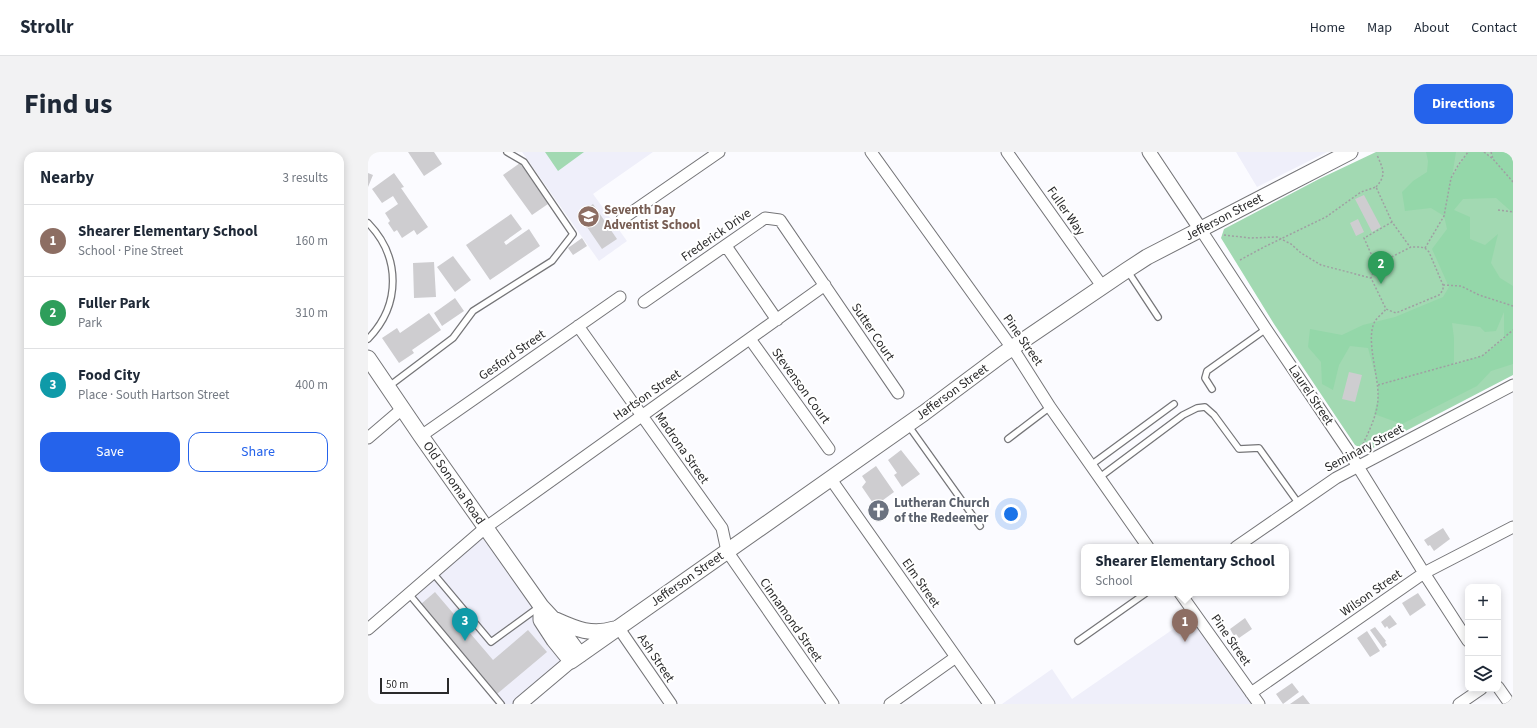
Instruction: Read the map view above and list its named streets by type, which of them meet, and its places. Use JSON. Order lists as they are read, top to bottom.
{
  "streets": {
    "main road": ["Jefferson Street", "Old Sonoma Road"],
    "street": [
      "Fuller Way",
      "Frederick Drive",
      "Sutter Court",
      "Pine Street",
      "Gesford Street",
      "Stevenson Court",
      "Hartson Street",
      "Laurel Street",
      "Madrona Street",
      "Seminary Street",
      "Elm Street",
      "Wilson Street",
      "Cinnamond Street",
      "Ash Street"
    ]
  },
  "crossings": [
    ["Fuller Way", "Jefferson Street"],
    ["Jefferson Street", "Pine Street"],
    ["Jefferson Street", "Laurel Street"],
    ["Jefferson Street", "Madrona Street"],
    ["Jefferson Street", "Old Sonoma Road"],
    ["Jefferson Street", "Elm Street"],
    ["Jefferson Street", "Cinnamond Street"],
    ["Jefferson Street", "Ash Street"],
    ["Frederick Drive", "Sutter Court"],
    ["Frederick Drive", "Hartson Street"],
    ["Sutter Court", "Hartson Street"],
    ["Pine Street", "Wilson Street"],
    ["Gesford Street", "Madrona Street"],
    ["Gesford Street", "Old Sonoma Road"],
    ["Stevenson Court", "Hartson Street"],
    ["Hartson Street", "Madrona Street"],
    ["Hartson Street", "Old Sonoma Road"],
    ["Laurel Street", "Seminary Street"],
    ["Laurel Street", "Wilson Street"],
    ["Madrona Street", "Cinnamond Street"]
  ],
  "places": {
    "school or university": ["Seventh Day Adventist School"],
    "church": ["Lutheran Church of the Redeemer"]
  },
  "scale_bar": "50 m",
  "page": {
    "header": "Strollr",
    "nav": [
      "Home",
      "Map",
      "About",
      "Contact"
    ],
    "title": "Find us",
    "buttons": [
      "Directions",
      ["Save", "Share"]
    ],
    "heading": ["Nearby", "3 results"],
    "list": [
      {
        "mark": "1",
        "name": "Shearer Elementary School",
        "note": "School · Pine Street",
        "value": "160 m"
      },
      {
        "mark": "2",
        "name": "Fuller Park",
        "note": "Park",
        "value": "310 m"
      },
      {
        "mark": "3",
        "name": "Food City",
        "note": "Place · South Hartson Street",
        "value": "400 m"
      }
    ],
    "pins": ["2", "3", "1"],
    "popup": ["Shearer Elementary School", "School"],
    "map_buttons": ["+", "−"],
    "scale": "50 m"
  }
}
